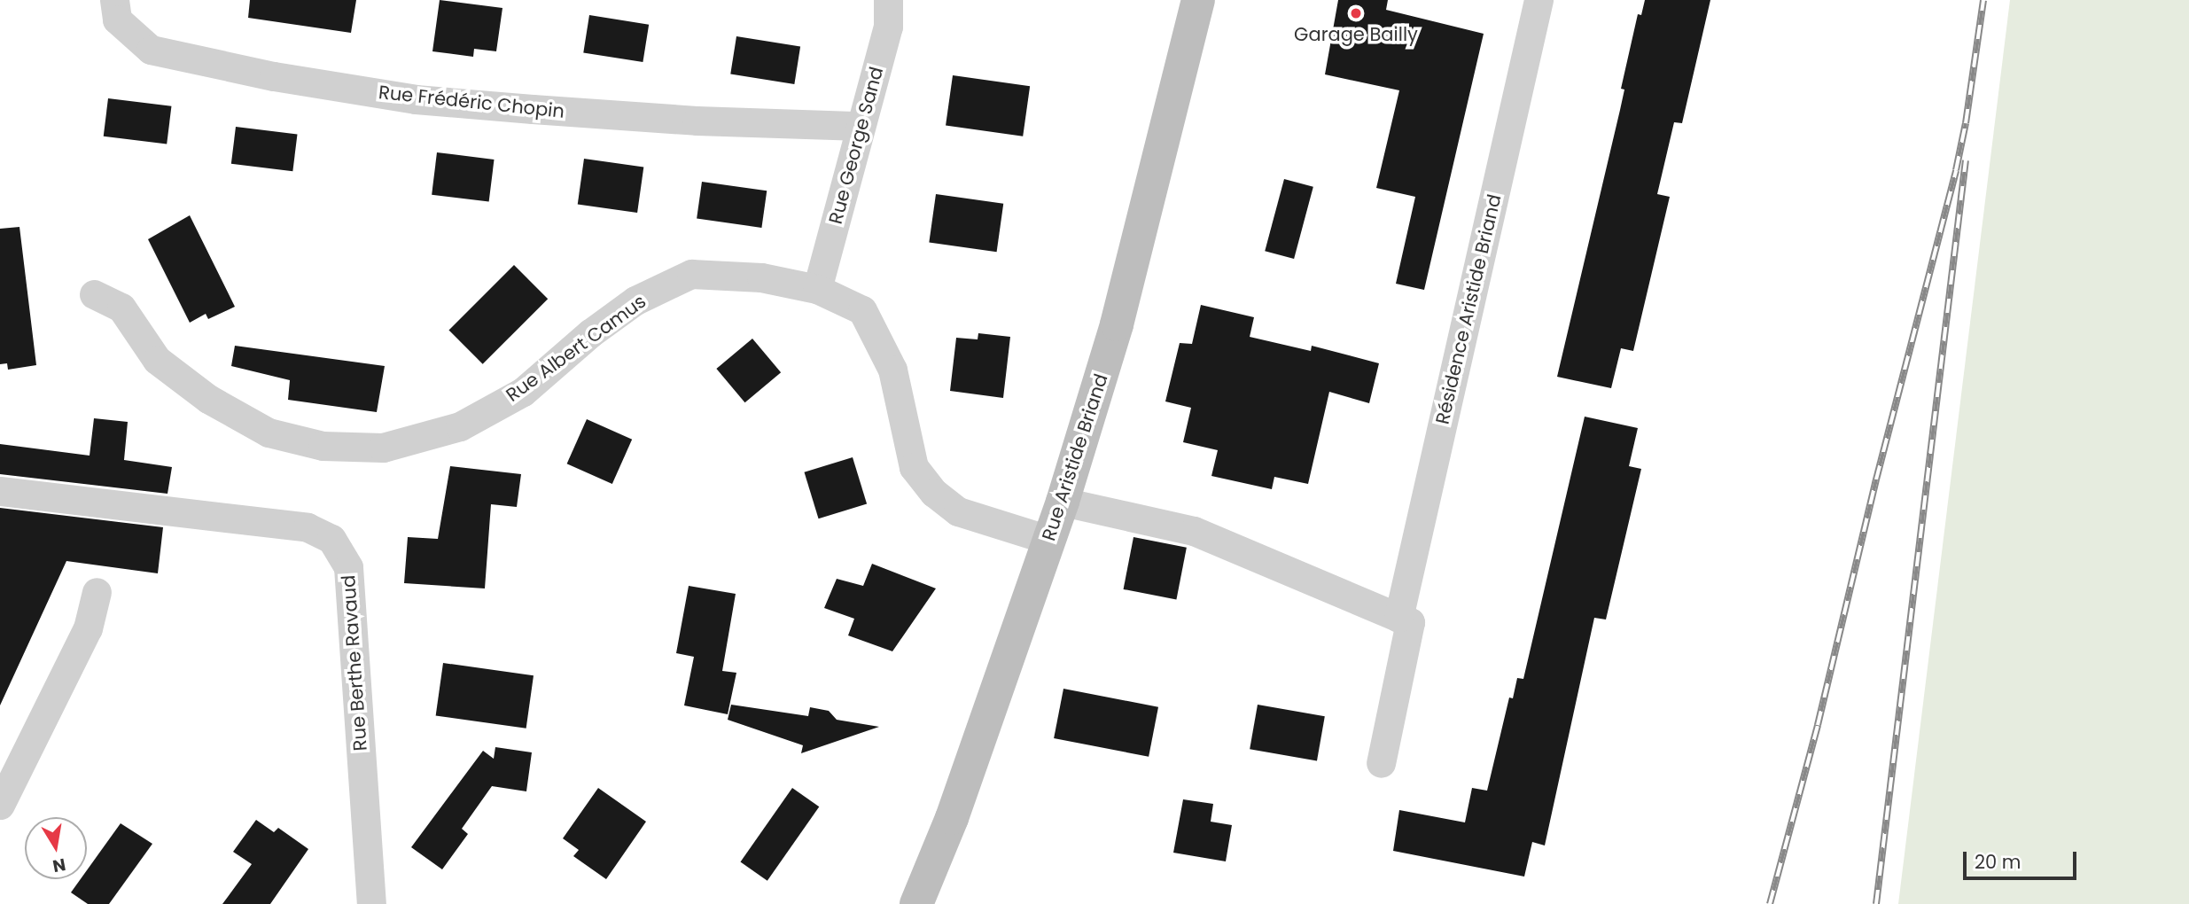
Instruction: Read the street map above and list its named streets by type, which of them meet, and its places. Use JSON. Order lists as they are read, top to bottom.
{
  "streets": {
    "main road": ["Rue Aristide Briand"],
    "street": [
      "Rue Frédéric Chopin",
      "Rue George Sand",
      "Résidence Aristide Briand",
      "Rue Albert Camus",
      "Rue Berthe Ravaud"
    ]
  },
  "crossings": [
    ["Rue Frédéric Chopin", "Rue George Sand"],
    ["Rue George Sand", "Rue Albert Camus"],
    ["Rue Albert Camus", "Rue Aristide Briand"]
  ],
  "places": ["Garage Bailly"],
  "scale_bar": "20 m",
  "north": "bottom"
}
